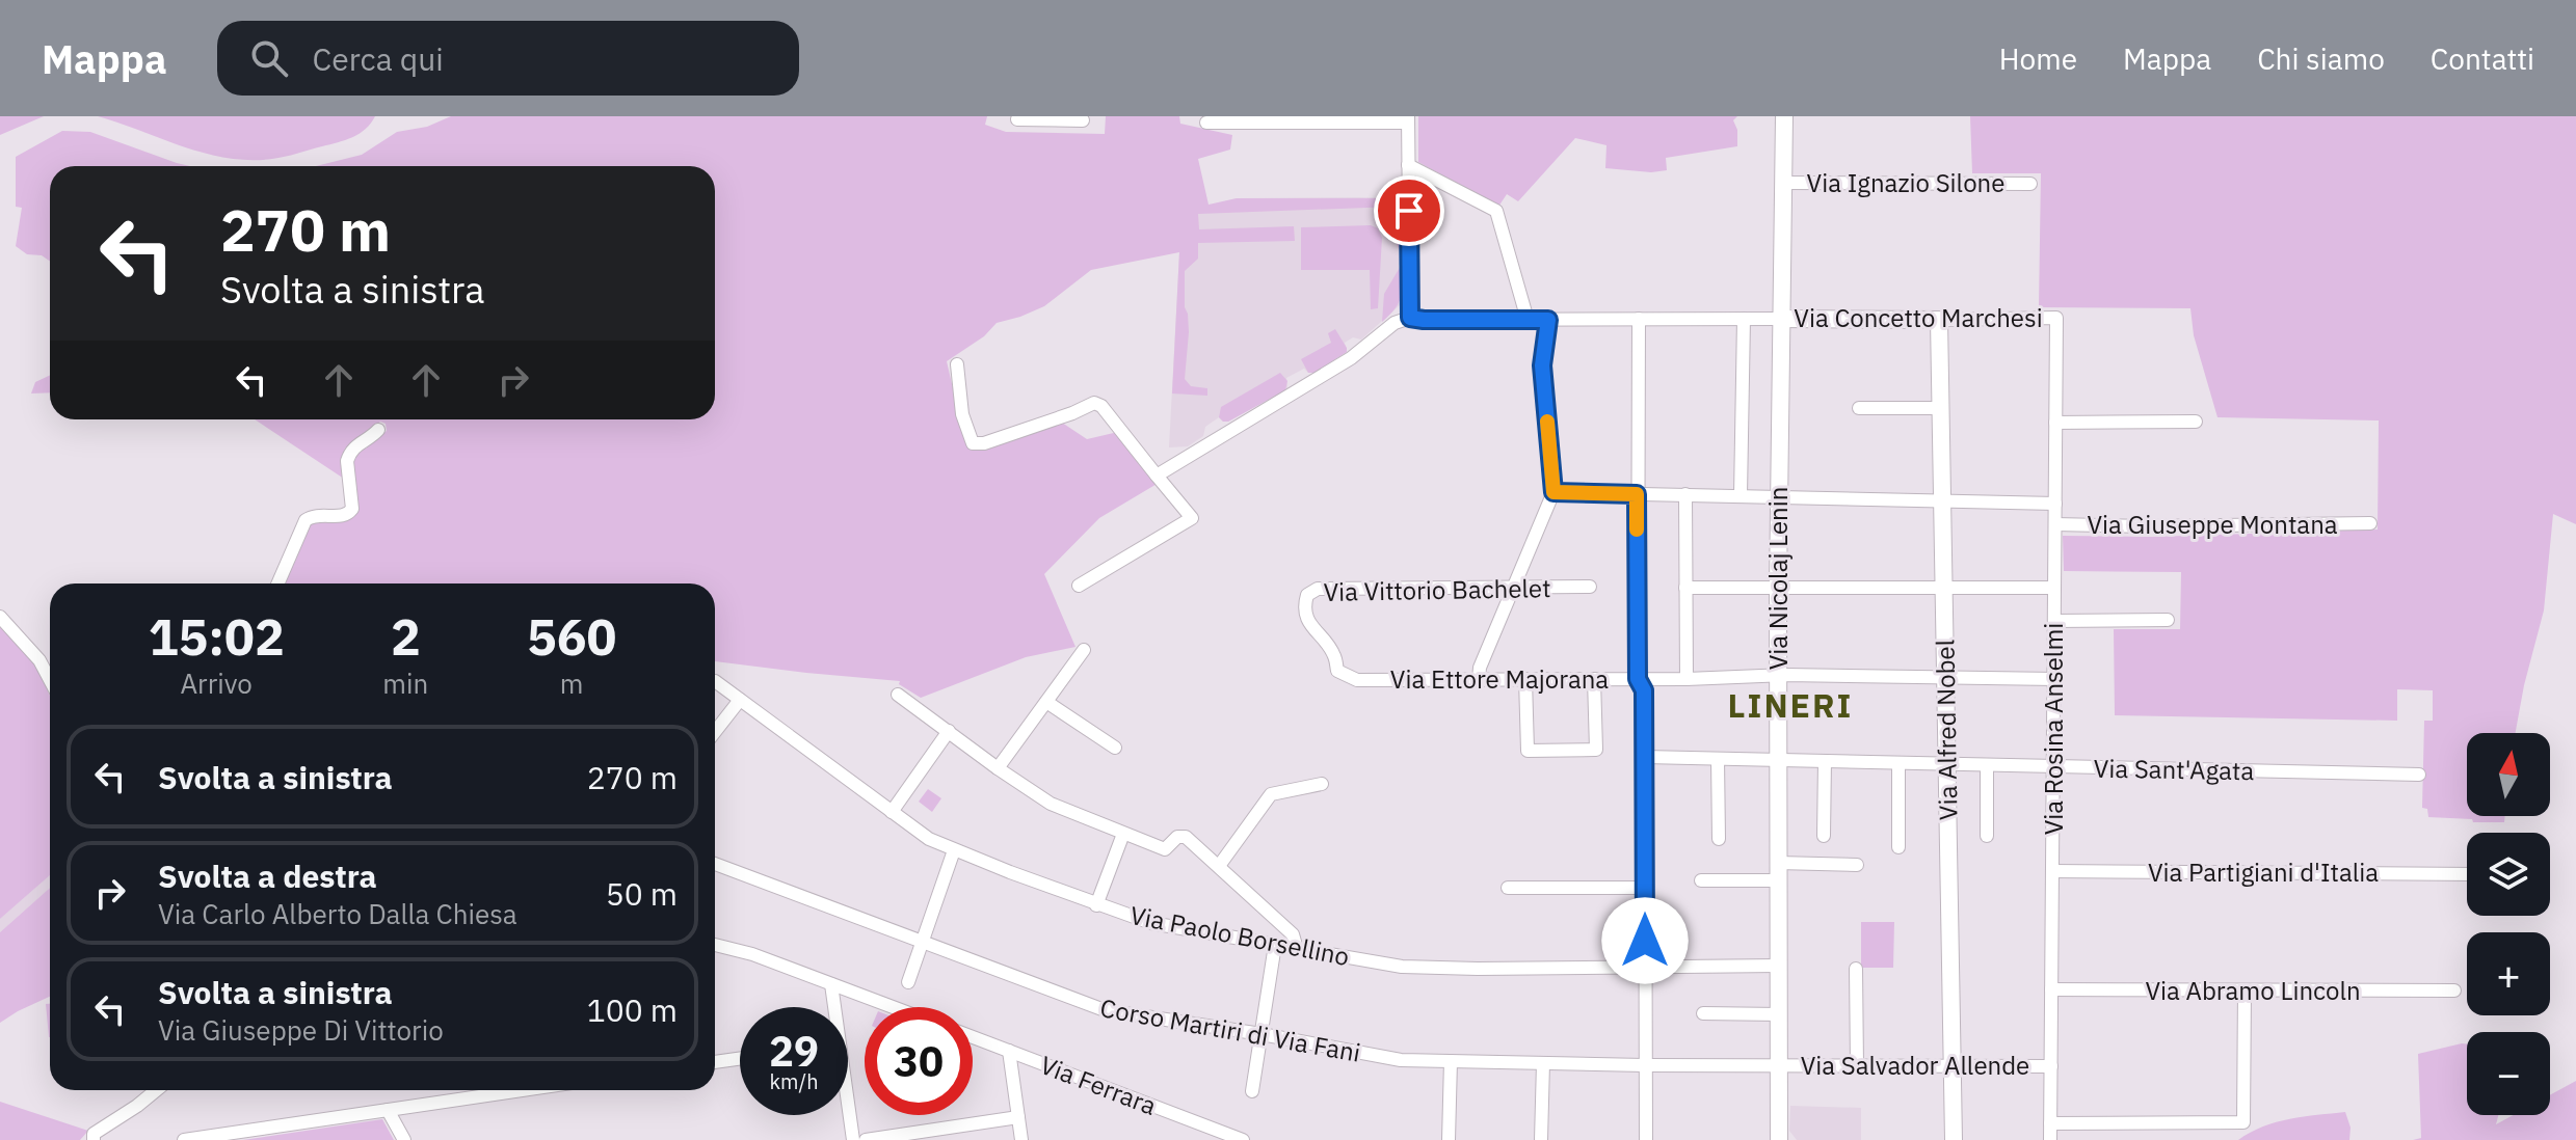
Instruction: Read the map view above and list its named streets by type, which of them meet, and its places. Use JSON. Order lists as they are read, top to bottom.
{
  "streets": {
    "main road": ["Via Concetto Marchesi", "Via Nicolaj Lenin", "Via Alfred Nobel"],
    "street": [
      "Via Ignazio Silone",
      "Via Giuseppe Montana",
      "Via Vittorio Bachelet",
      "Via Ettore Majorana",
      "Via Rosina Anselmi",
      "Via Sant'Agata",
      "Via Partigiani d'Italia",
      "Via Paolo Borsellino",
      "Via Abramo Lincoln",
      "Corso Martiri di Via Fani",
      "Via Salvador Allende",
      "Via Ferrara"
    ]
  },
  "crossings": [
    ["Via Ignazio Silone", "Via Nicolaj Lenin"],
    ["Via Concetto Marchesi", "Via Nicolaj Lenin"],
    ["Via Concetto Marchesi", "Via Rosina Anselmi"],
    ["Via Concetto Marchesi", "Via Alfred Nobel"],
    ["Via Giuseppe Montana", "Via Rosina Anselmi"],
    ["Via Nicolaj Lenin", "Via Ettore Majorana"],
    ["Via Nicolaj Lenin", "Via Sant'Agata"],
    ["Via Nicolaj Lenin", "Via Paolo Borsellino"],
    ["Via Nicolaj Lenin", "Corso Martiri di Via Fani"],
    ["Via Nicolaj Lenin", "Via Salvador Allende"],
    ["Via Vittorio Bachelet", "Via Ettore Majorana"],
    ["Via Ettore Majorana", "Via Rosina Anselmi"],
    ["Via Ettore Majorana", "Via Alfred Nobel"],
    ["Via Rosina Anselmi", "Via Sant'Agata"],
    ["Via Rosina Anselmi", "Via Partigiani d'Italia"],
    ["Via Rosina Anselmi", "Via Abramo Lincoln"],
    ["Via Rosina Anselmi", "Via Salvador Allende"],
    ["Via Alfred Nobel", "Via Sant'Agata"],
    ["Via Alfred Nobel", "Via Salvador Allende"],
    ["Corso Martiri di Via Fani", "Via Salvador Allende"]
  ],
  "districts": ["LINERI"],
  "north": "top",
  "page": {
    "header": "Mappa",
    "search": "Cerca qui",
    "nav": [
      "Home",
      "Mappa",
      "Chi siamo",
      "Contatti"
    ],
    "turn": ["270 m", "Svolta a sinistra"],
    "eta": [
      "15:02",
      "Arrivo",
      "2",
      "min",
      "560",
      "m"
    ],
    "list": [
      {
        "name": "Svolta a sinistra",
        "value": "270 m"
      },
      {
        "name": "Svolta a destra",
        "note": "Via Carlo Alberto Dalla Chiesa",
        "value": "50 m"
      },
      {
        "name": "Svolta a sinistra",
        "note": "Via Giuseppe Di Vittorio",
        "value": "100 m"
      }
    ],
    "map_buttons": ["+", "−"],
    "speed": "29 km/h",
    "limit": "30"
  }
}
